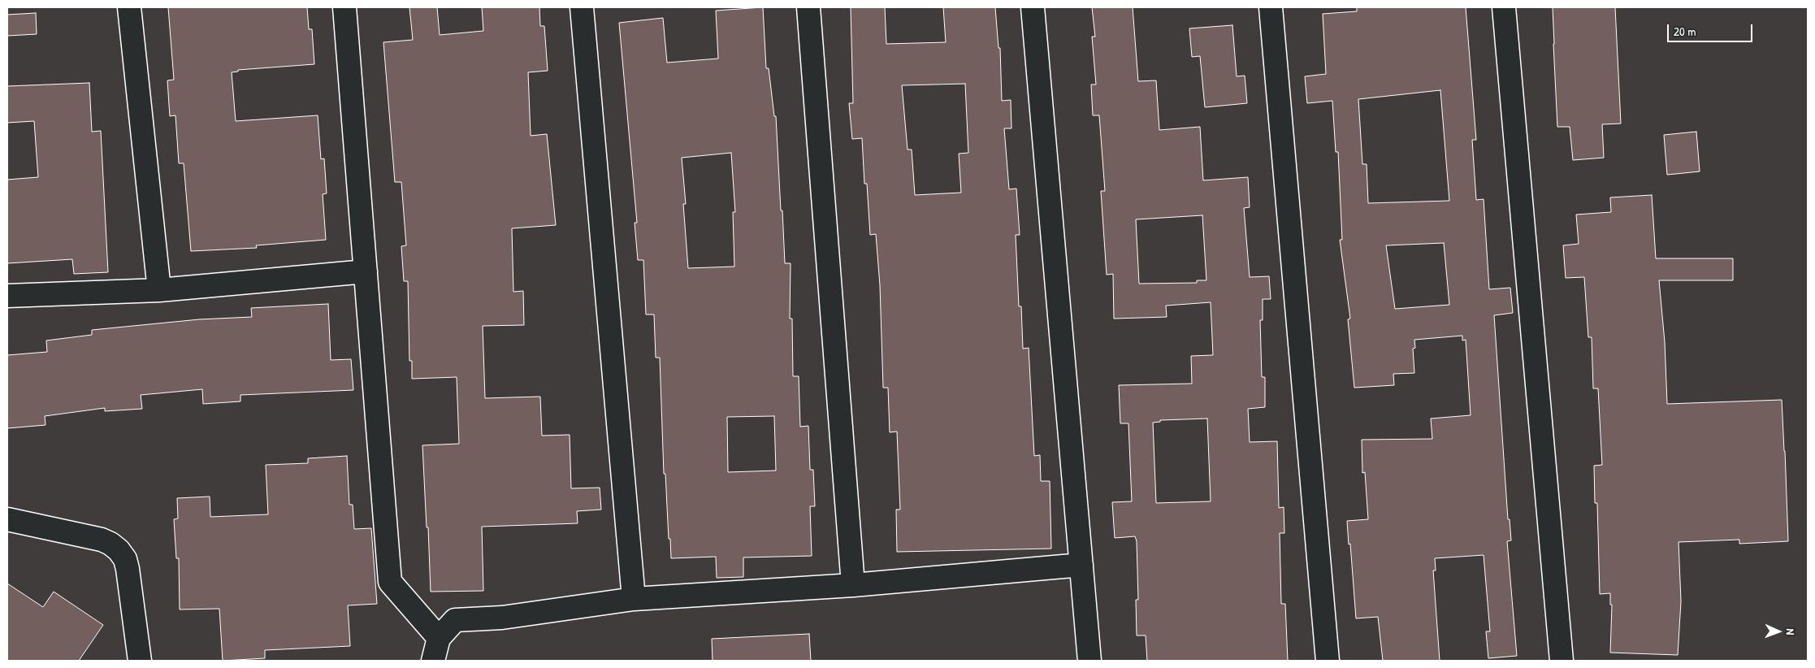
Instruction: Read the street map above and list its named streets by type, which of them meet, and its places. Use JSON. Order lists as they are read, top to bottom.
{
  "scale_bar": "20 m",
  "north": "right"
}
